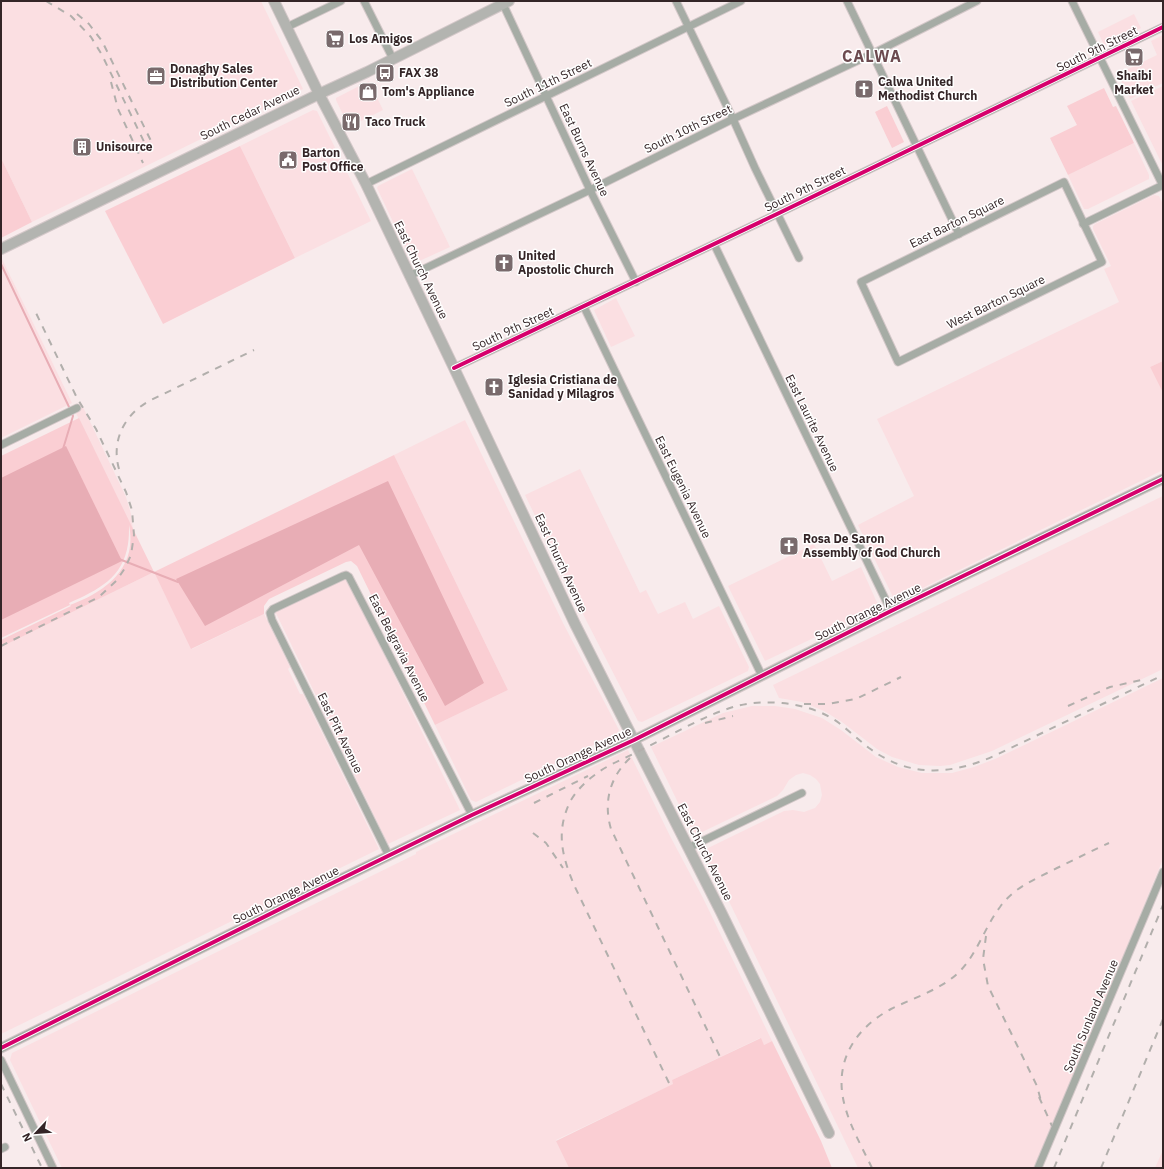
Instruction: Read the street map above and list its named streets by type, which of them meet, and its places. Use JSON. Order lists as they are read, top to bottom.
{
  "streets": {
    "main road": ["South Cedar Avenue", "East Church Avenue"],
    "street": [
      "South 9th Street",
      "South 11th Street",
      "South 10th Street",
      "East Burns Avenue",
      "East Barton Square",
      "West Barton Square",
      "East Laurite Avenue",
      "East Eugenia Avenue",
      "South Orange Avenue",
      "East Belgravia Avenue",
      "East Pitt Avenue",
      "South Sunland Avenue"
    ]
  },
  "crossings": [
    ["South 9th Street", "East Burns Avenue"],
    ["South 9th Street", "East Church Avenue"],
    ["South 9th Street", "East Laurite Avenue"],
    ["South 9th Street", "East Eugenia Avenue"],
    ["South 11th Street", "East Burns Avenue"],
    ["South 11th Street", "East Church Avenue"],
    ["South Cedar Avenue", "East Burns Avenue"],
    ["South Cedar Avenue", "East Church Avenue"],
    ["South 10th Street", "East Burns Avenue"],
    ["South 10th Street", "East Church Avenue"],
    ["East Barton Square", "West Barton Square"],
    ["East Church Avenue", "South Orange Avenue"],
    ["East Laurite Avenue", "South Orange Avenue"],
    ["East Eugenia Avenue", "South Orange Avenue"],
    ["South Orange Avenue", "East Belgravia Avenue"],
    ["South Orange Avenue", "East Pitt Avenue"],
    ["East Belgravia Avenue", "East Pitt Avenue"]
  ],
  "districts": ["CALWA"],
  "places": {
    "supermarket": ["Los Amigos", "Shaibi Market"],
    "bus stop": ["FAX 38"],
    "office": ["Donaghy Sales Distribution Center"],
    "church": [
      "Calwa United Methodist Church",
      "United Apostolic Church",
      "Iglesia Cristiana de Sanidad y Milagros",
      "Rosa De Saron Assembly of God Church"
    ],
    "shop": ["Tom's Appliance"],
    "restaurant": ["Taco Truck"],
    "building": ["Unisource"],
    "public building": ["Barton Post Office"]
  },
  "north": "bottom left"
}
